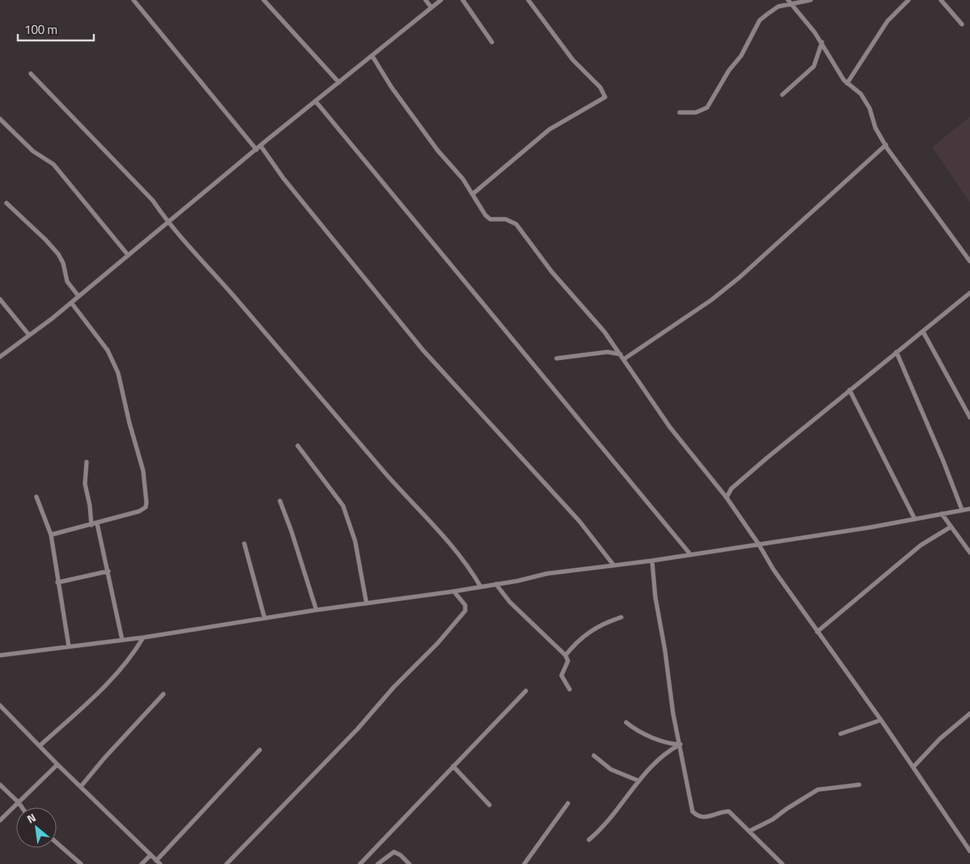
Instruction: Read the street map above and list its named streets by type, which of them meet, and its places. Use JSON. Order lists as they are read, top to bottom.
{
  "scale_bar": "100 m",
  "north": "top left"
}
